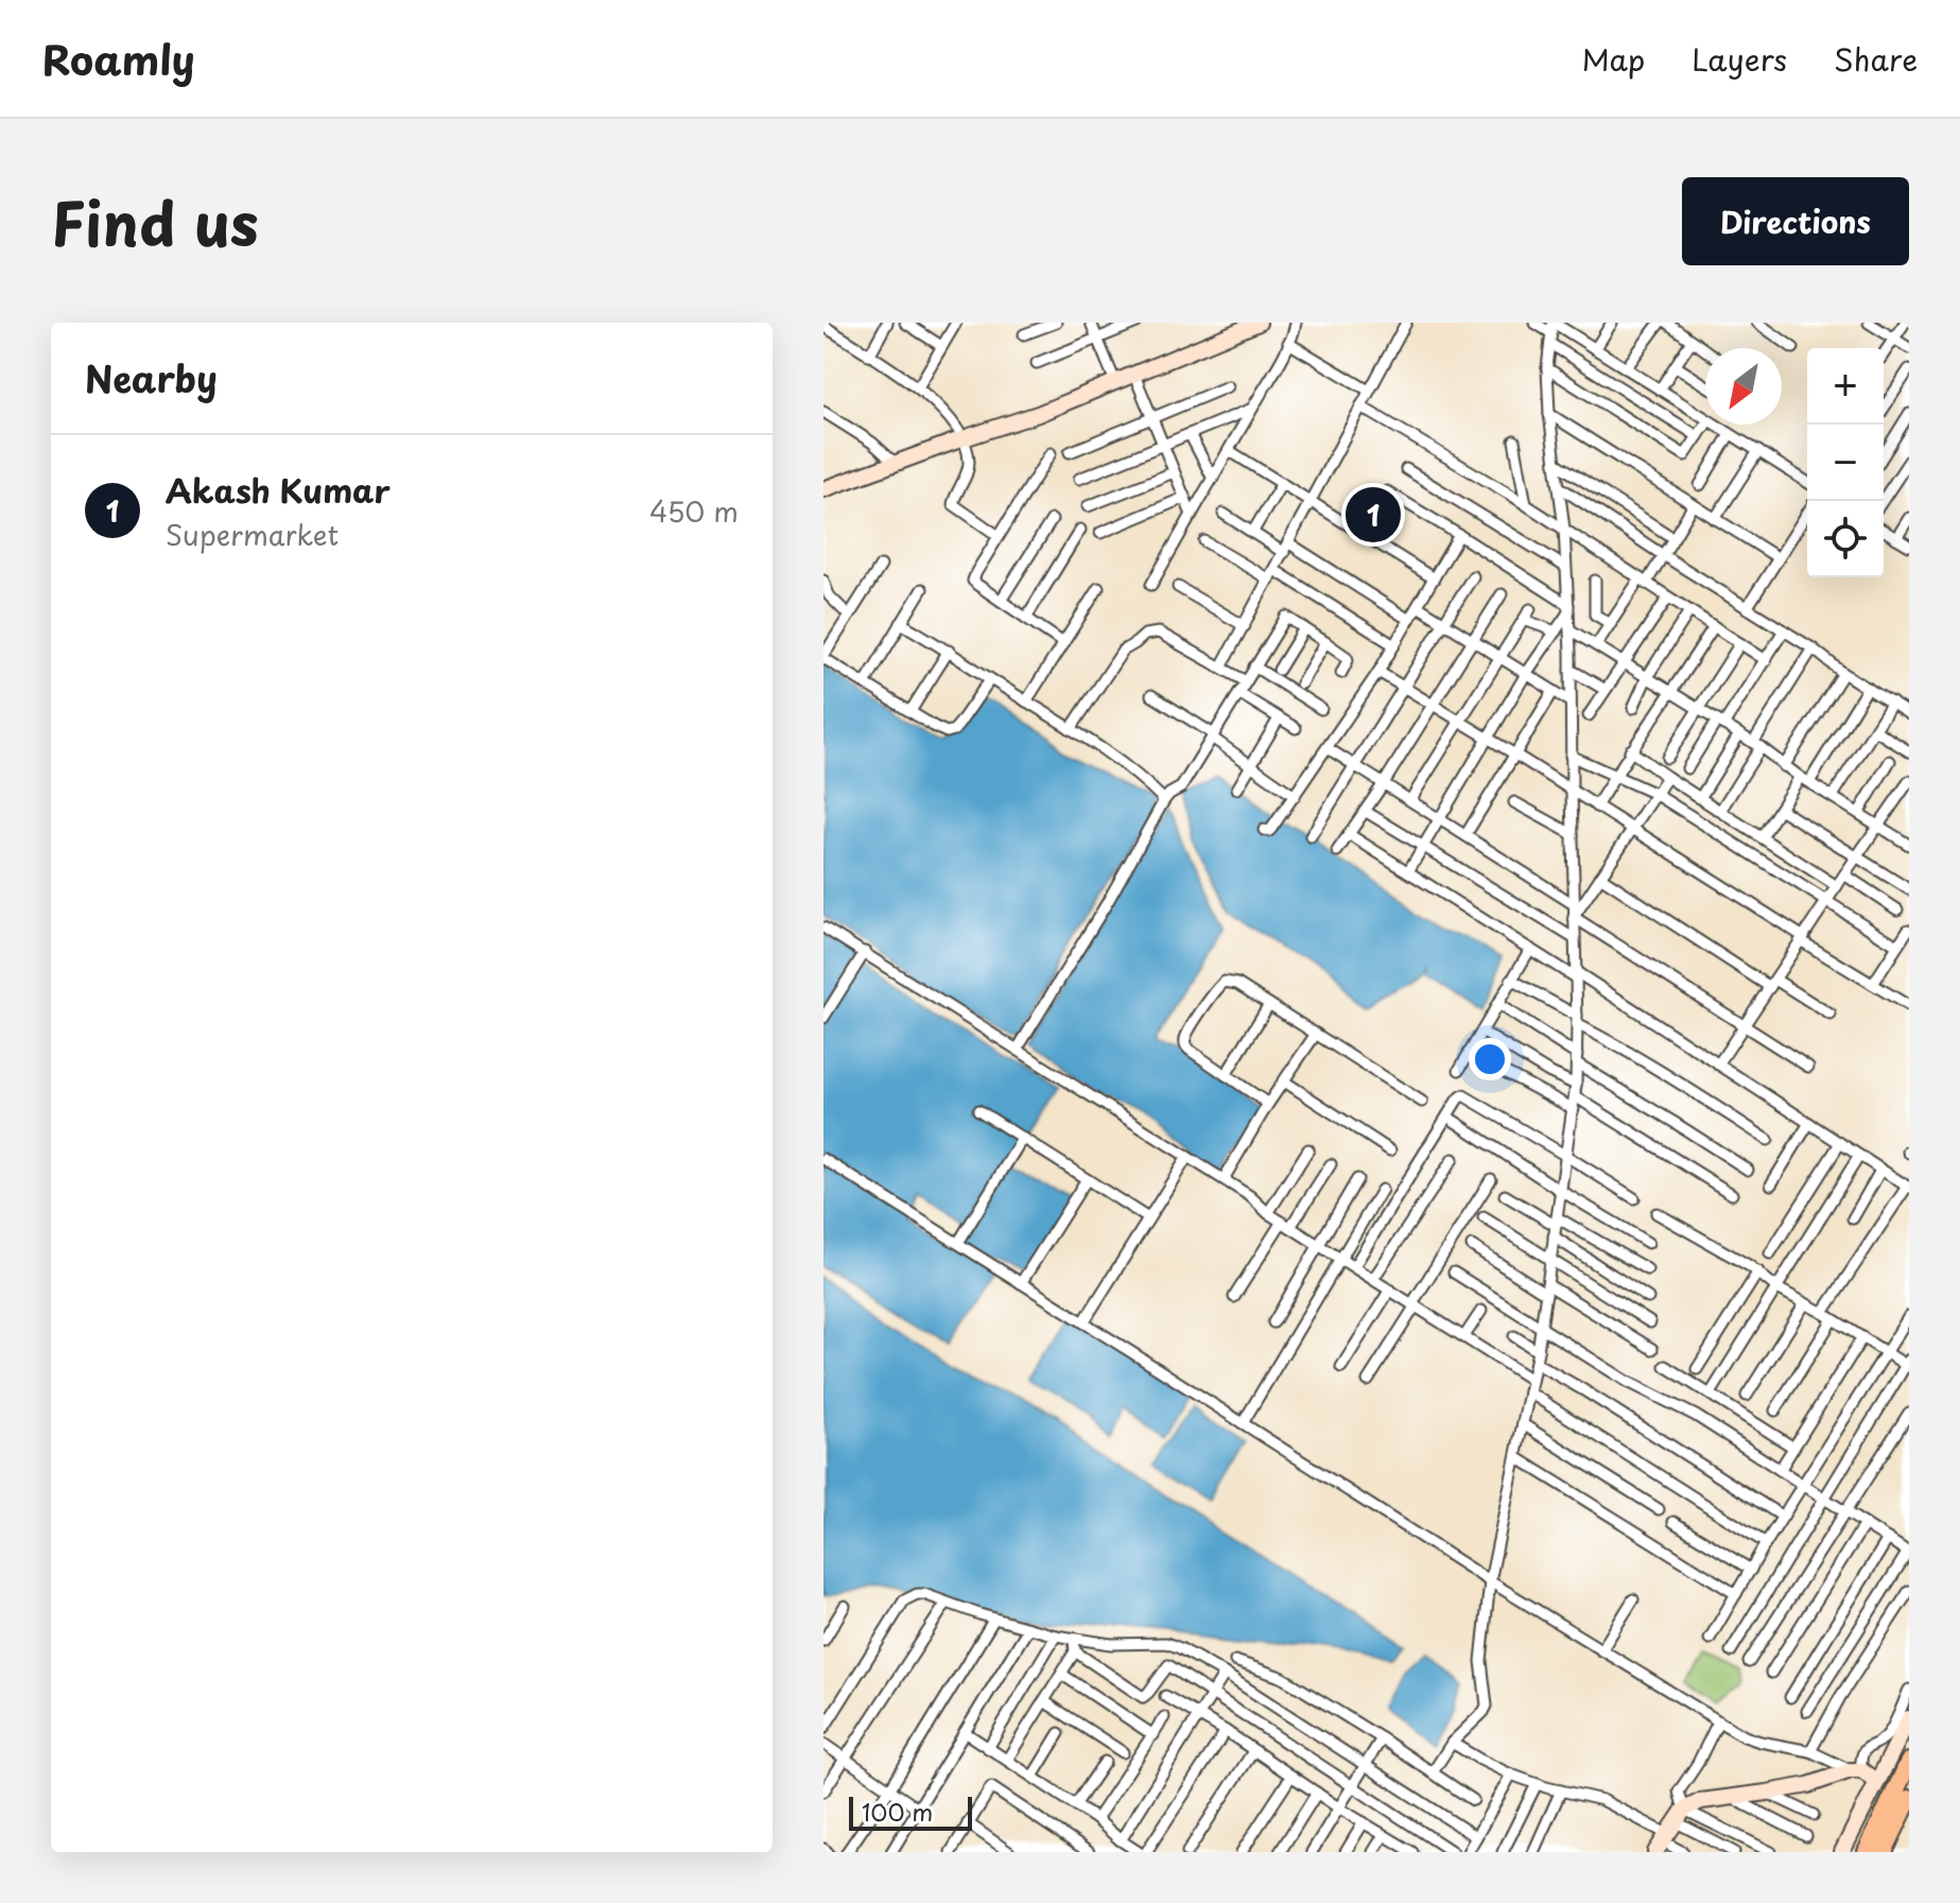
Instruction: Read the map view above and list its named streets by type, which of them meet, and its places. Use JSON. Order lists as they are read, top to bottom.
{
  "scale_bar": "100 m",
  "north": "bottom left",
  "page": {
    "header": "Roamly",
    "nav": ["Map", "Layers", "Share"],
    "title": "Find us",
    "buttons": "Directions",
    "heading": "Nearby",
    "map_buttons": ["+", "−"],
    "list": [
      {
        "mark": "1",
        "name": "Akash Kumar",
        "note": "Supermarket",
        "value": "450 m"
      }
    ],
    "pins": "1",
    "scale": "100 m"
  }
}
